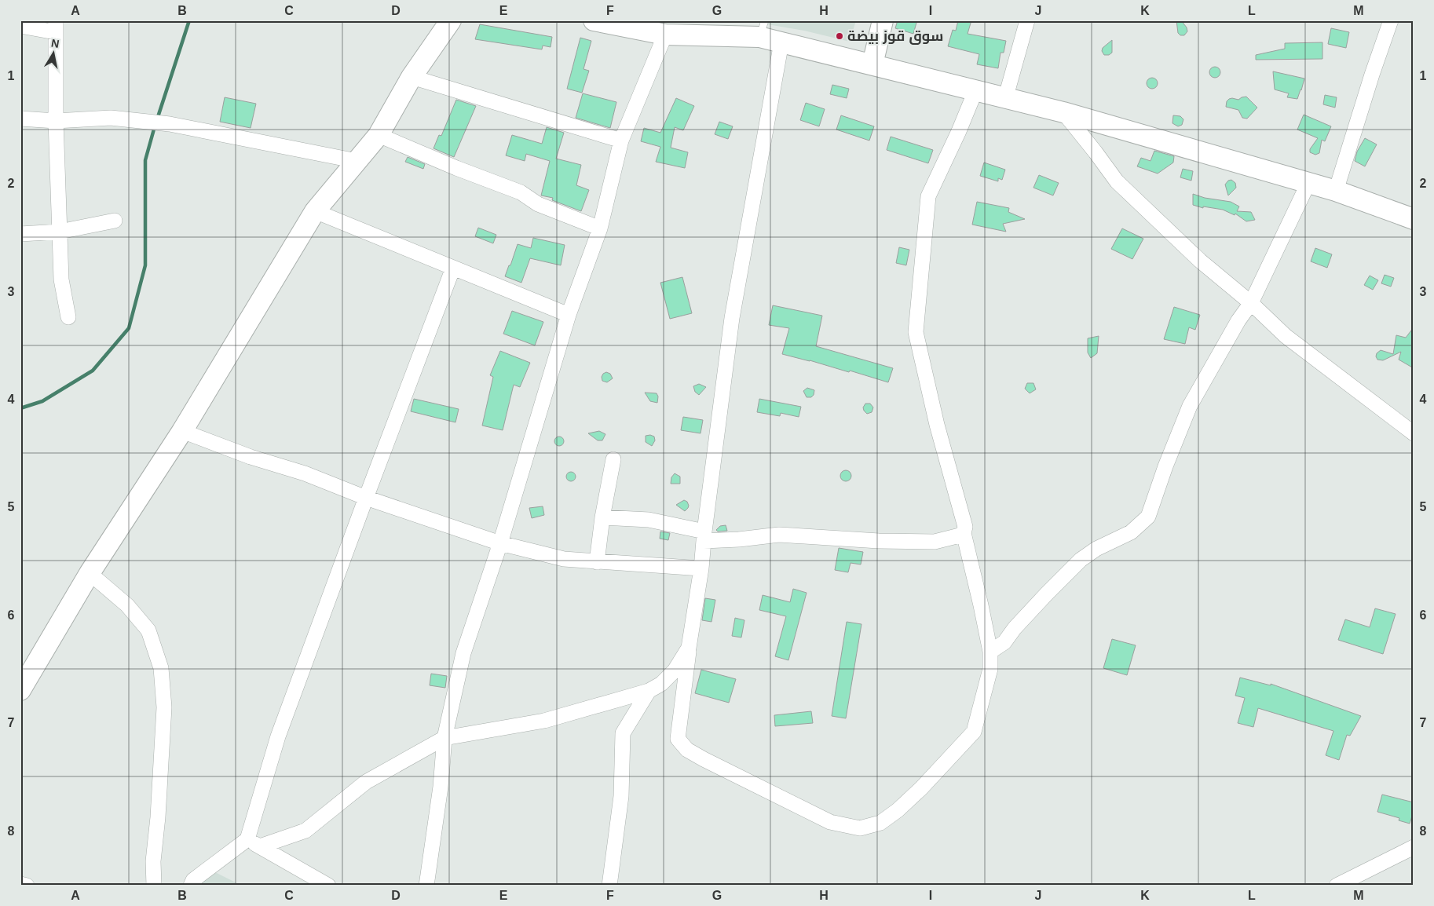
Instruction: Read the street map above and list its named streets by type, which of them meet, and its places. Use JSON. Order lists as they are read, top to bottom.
{
  "places": ["سوق قوز بيضة"],
  "north": "top",
  "grid": {
    "columns": [
      "A",
      "B",
      "C",
      "D",
      "E",
      "F",
      "G",
      "H",
      "I",
      "J",
      "K",
      "L",
      "M"
    ],
    "rows": [
      "1",
      "2",
      "3",
      "4",
      "5",
      "6",
      "7",
      "8"
    ]
  }
}
